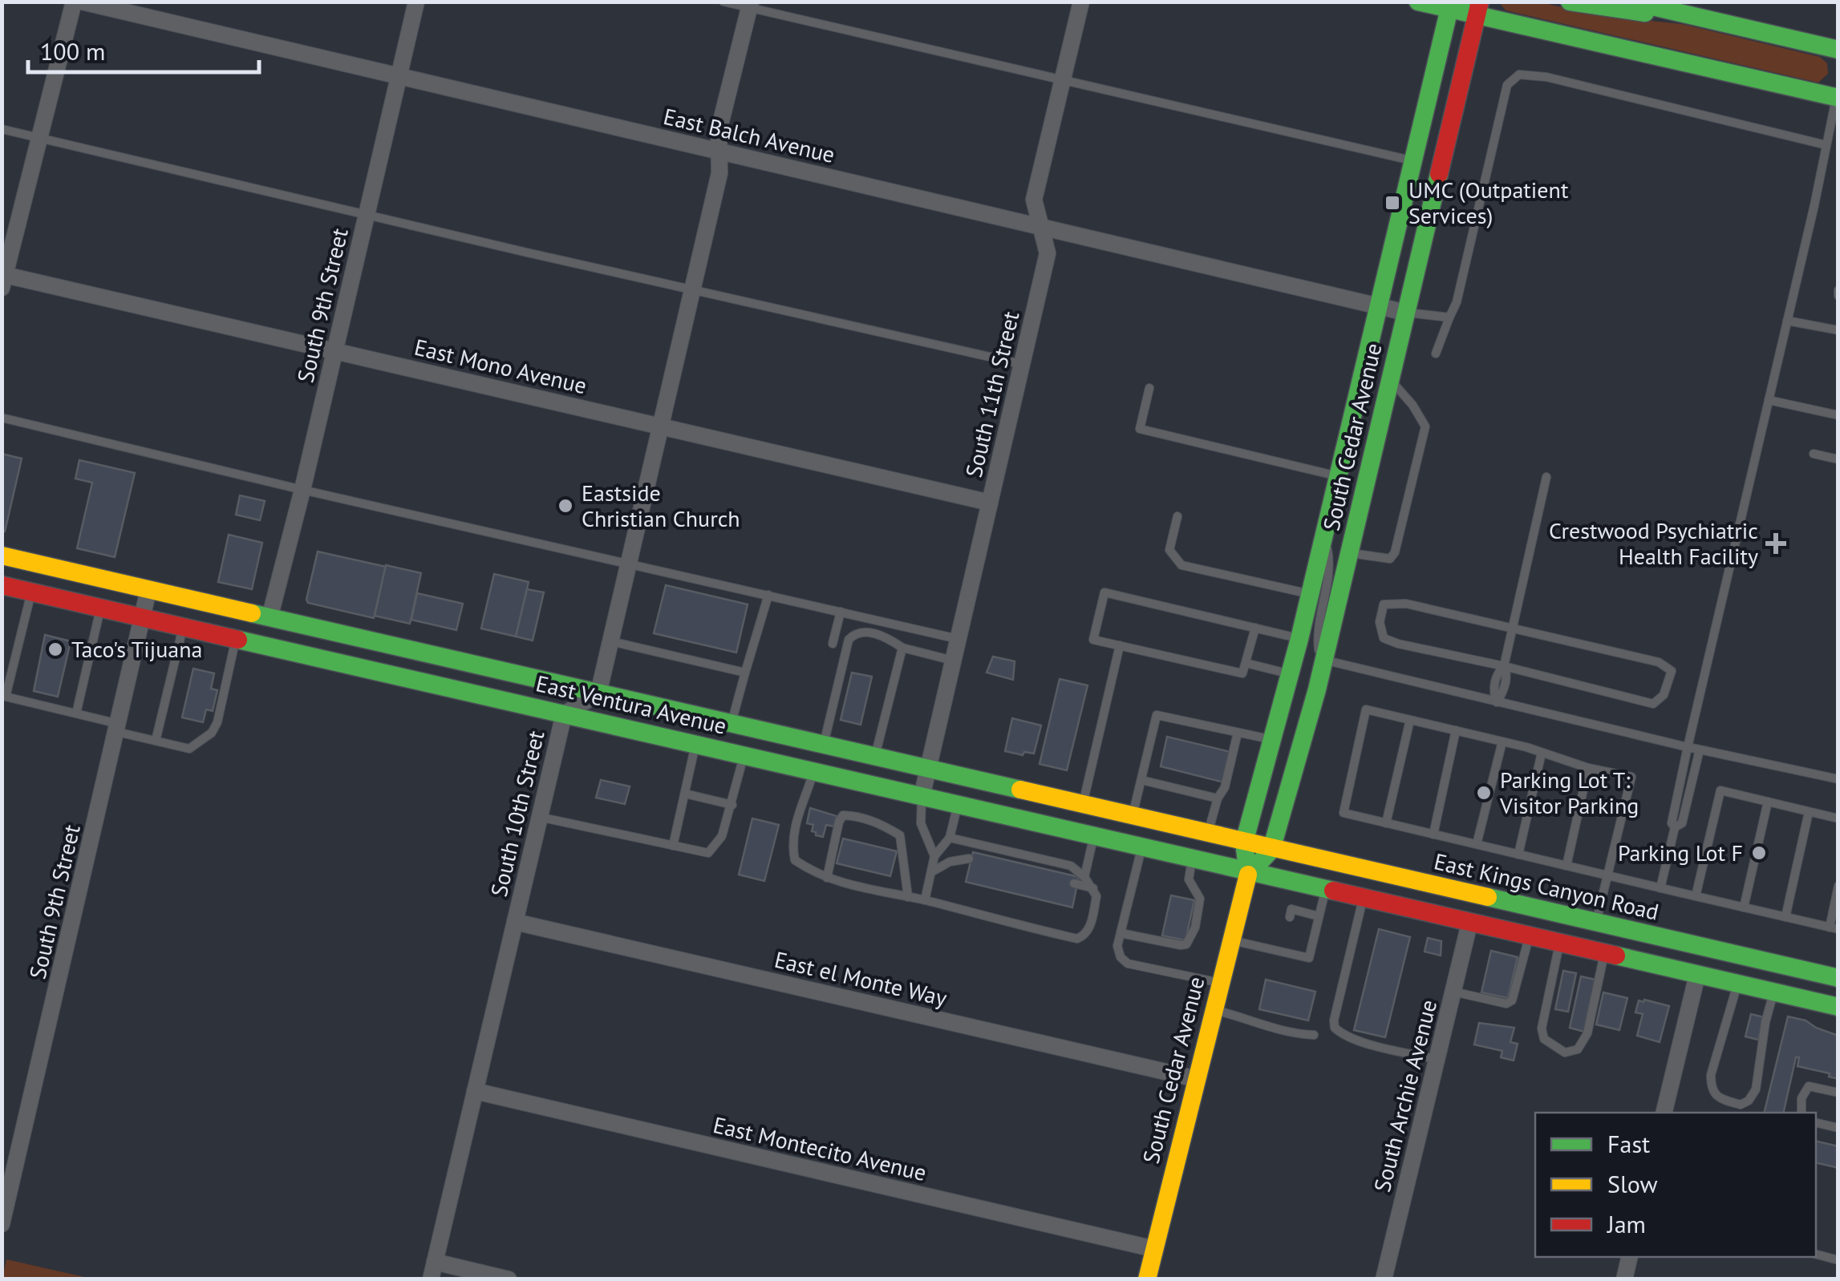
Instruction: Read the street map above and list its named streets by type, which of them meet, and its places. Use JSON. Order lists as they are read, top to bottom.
{
  "streets": {
    "main road": ["South Cedar Avenue", "East Ventura Avenue", "East Kings Canyon Road"],
    "street": [
      "East Balch Avenue",
      "South 9th Street",
      "East Mono Avenue",
      "South 11th Street",
      "South 10th Street",
      "East el Monte Way",
      "South Archie Avenue",
      "East Montecito Avenue"
    ]
  },
  "crossings": [
    ["East Balch Avenue", "South 9th Street"],
    ["East Balch Avenue", "South 11th Street"],
    ["East Balch Avenue", "South Cedar Avenue"],
    ["South 9th Street", "East Mono Avenue"],
    ["South 9th Street", "East Ventura Avenue"],
    ["East Mono Avenue", "South 11th Street"],
    ["South 11th Street", "East Ventura Avenue"],
    ["South Cedar Avenue", "East Ventura Avenue"],
    ["South Cedar Avenue", "East Kings Canyon Road"],
    ["South Cedar Avenue", "East el Monte Way"],
    ["South Cedar Avenue", "East Montecito Avenue"],
    ["East Ventura Avenue", "South 10th Street"],
    ["East Ventura Avenue", "East Kings Canyon Road"],
    ["South 10th Street", "East el Monte Way"],
    ["South 10th Street", "East Montecito Avenue"]
  ],
  "places": {
    "transit": ["UMC (Outpatient Services)"],
    "other": [
      "Eastside Christian Church",
      "Taco's Tijuana",
      "Parking Lot T: Visitor Parking",
      "Parking Lot F"
    ],
    "health": ["Crestwood Psychiatric Health Facility"]
  },
  "legend": ["Fast", "Slow", "Jam"],
  "scale_bar": "100 m"
}
